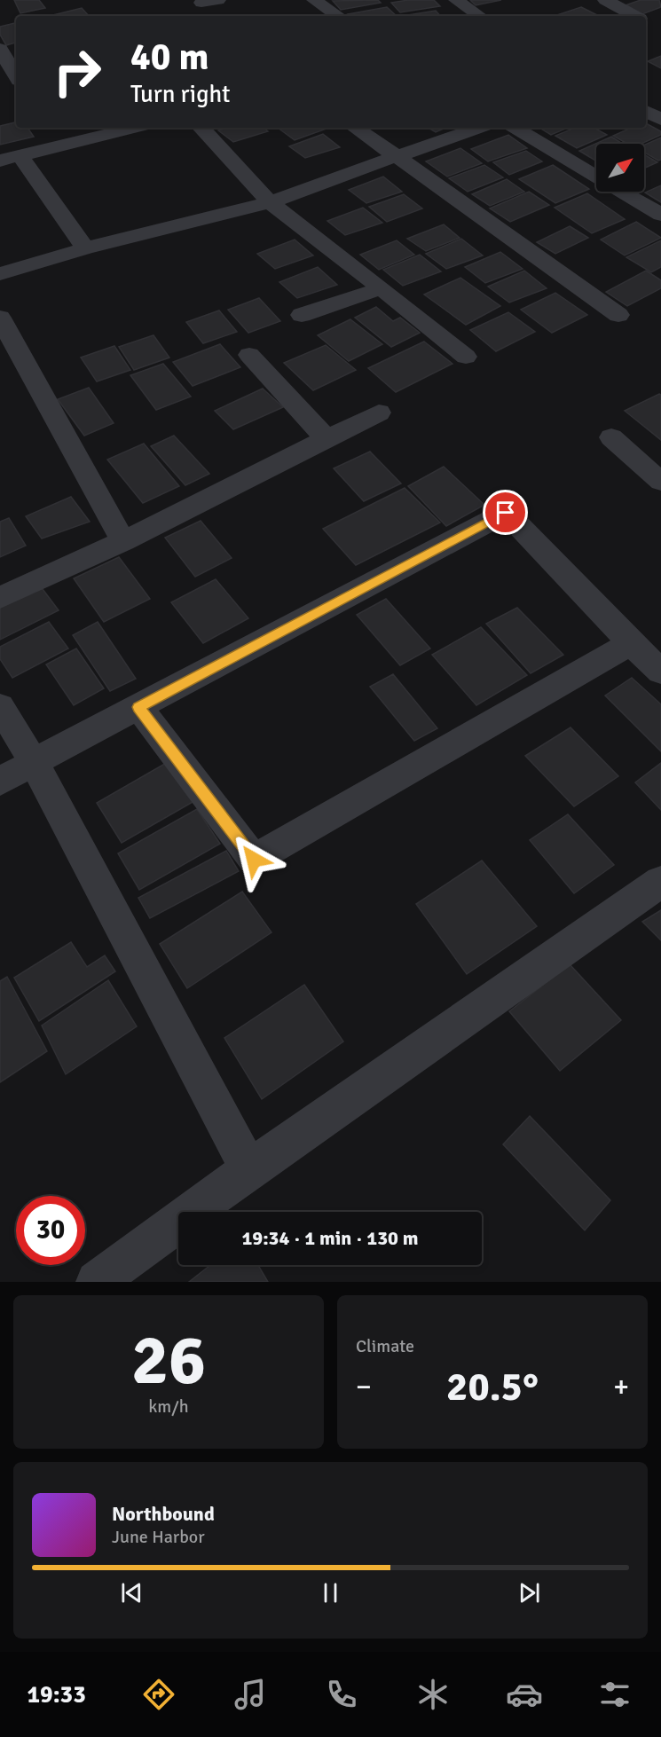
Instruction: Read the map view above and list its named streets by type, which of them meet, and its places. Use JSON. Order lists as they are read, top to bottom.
{
  "north": "top right",
  "page": {
    "turn": ["40 m", "Turn right"],
    "limit": "30",
    "trip": "19:34 · 1 min · 130 m",
    "tile": [
      ["26", "km/h"],
      "Climate"
    ],
    "heat": ["−", "20.5°", "+"],
    "song": ["Northbound", "June Harbor"],
    "tabs": "19:33"
  }
}
